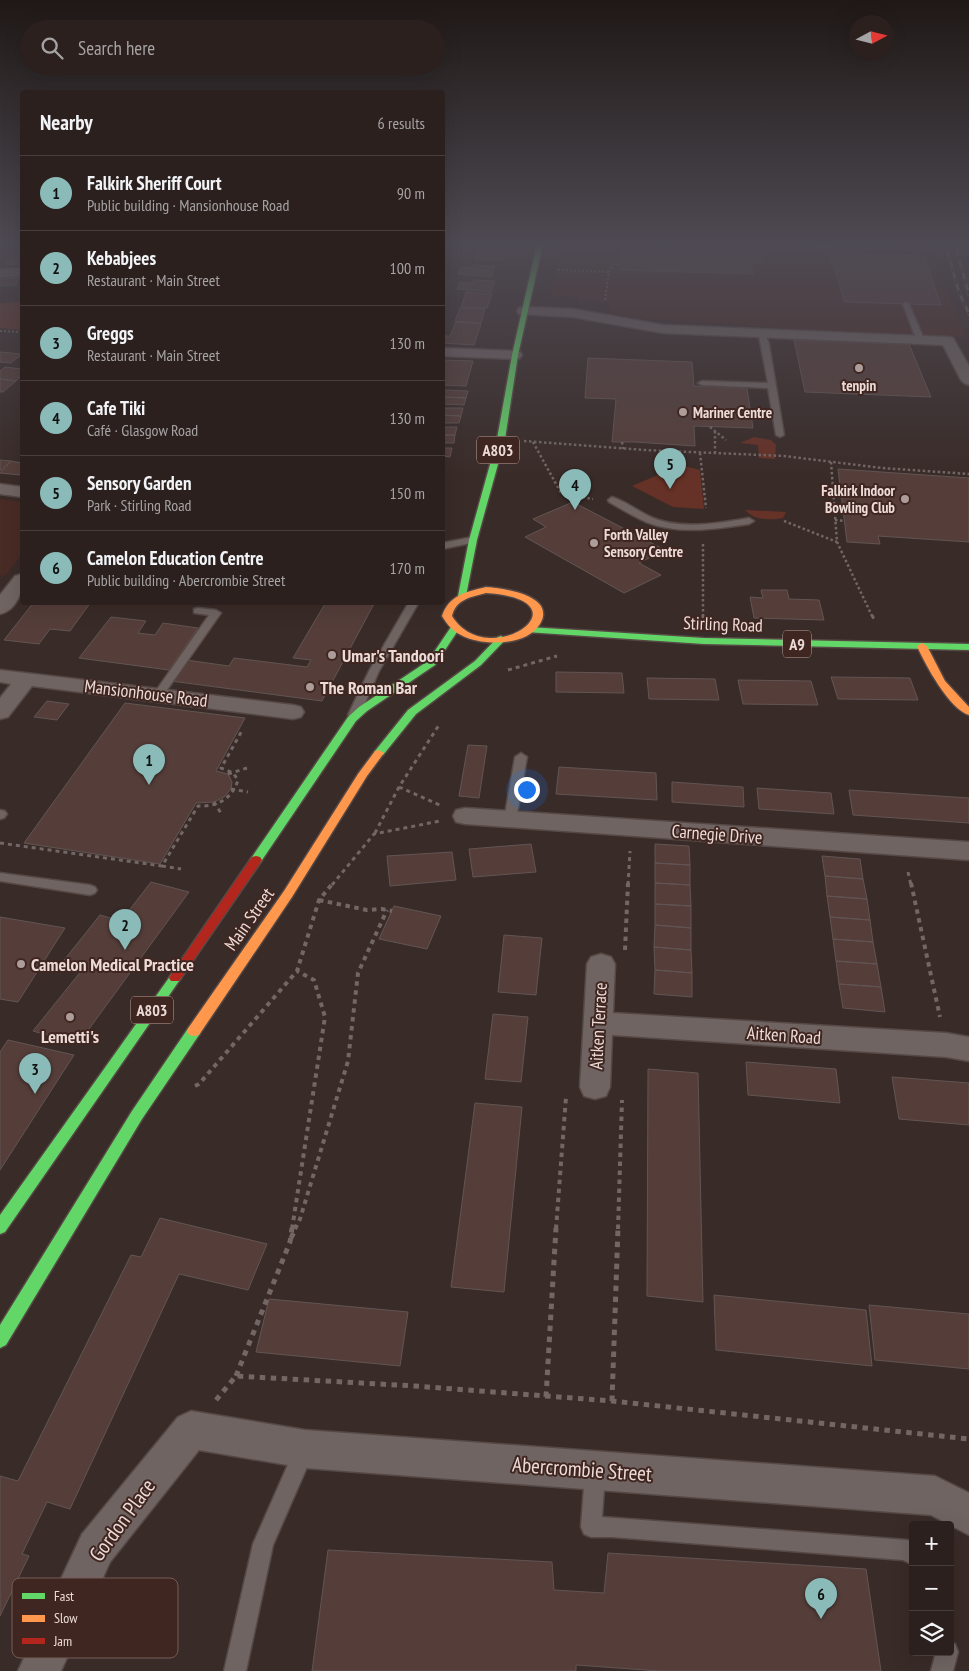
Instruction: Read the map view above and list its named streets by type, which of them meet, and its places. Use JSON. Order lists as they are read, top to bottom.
{
  "streets": {
    "main road": [
      "A803",
      "Stirling Road",
      "A9",
      "Main Street"
    ],
    "street": [
      "Mansionhouse Road",
      "Carnegie Drive",
      "Aitken Terrace",
      "Aitken Road",
      "Abercrombie Street",
      "Gordon Place"
    ]
  },
  "crossings": [
    ["Aitken Terrace", "Aitken Road"],
    ["Abercrombie Street", "Gordon Place"]
  ],
  "places": [
    "tenpin",
    "Mariner Centre",
    "Falkirk Indoor Bowling Club",
    "Forth Valley Sensory Centre",
    "Umar's Tandoori",
    "The Roman Bar",
    "Camelon Medical Practice",
    "Lemetti's"
  ],
  "legend": ["Fast", "Slow", "Jam"],
  "north": "right",
  "page": {
    "search": "Search here",
    "heading": ["Nearby", "6 results"],
    "list": [
      {
        "mark": "1",
        "name": "Falkirk Sheriff Court",
        "note": "Public building · Mansionhouse Road",
        "value": "90 m"
      },
      {
        "mark": "2",
        "name": "Kebabjees",
        "note": "Restaurant · Main Street",
        "value": "100 m"
      },
      {
        "mark": "3",
        "name": "Greggs",
        "note": "Restaurant · Main Street",
        "value": "130 m"
      },
      {
        "mark": "4",
        "name": "Cafe Tiki",
        "note": "Café · Glasgow Road",
        "value": "130 m"
      },
      {
        "mark": "5",
        "name": "Sensory Garden",
        "note": "Park · Stirling Road",
        "value": "150 m"
      },
      {
        "mark": "6",
        "name": "Camelon Education Centre",
        "note": "Public building · Abercrombie Street",
        "value": "170 m"
      }
    ],
    "pins": [
      "5",
      "4",
      "1",
      "2",
      "3",
      "6"
    ],
    "map_buttons": ["+", "−"]
  }
}
